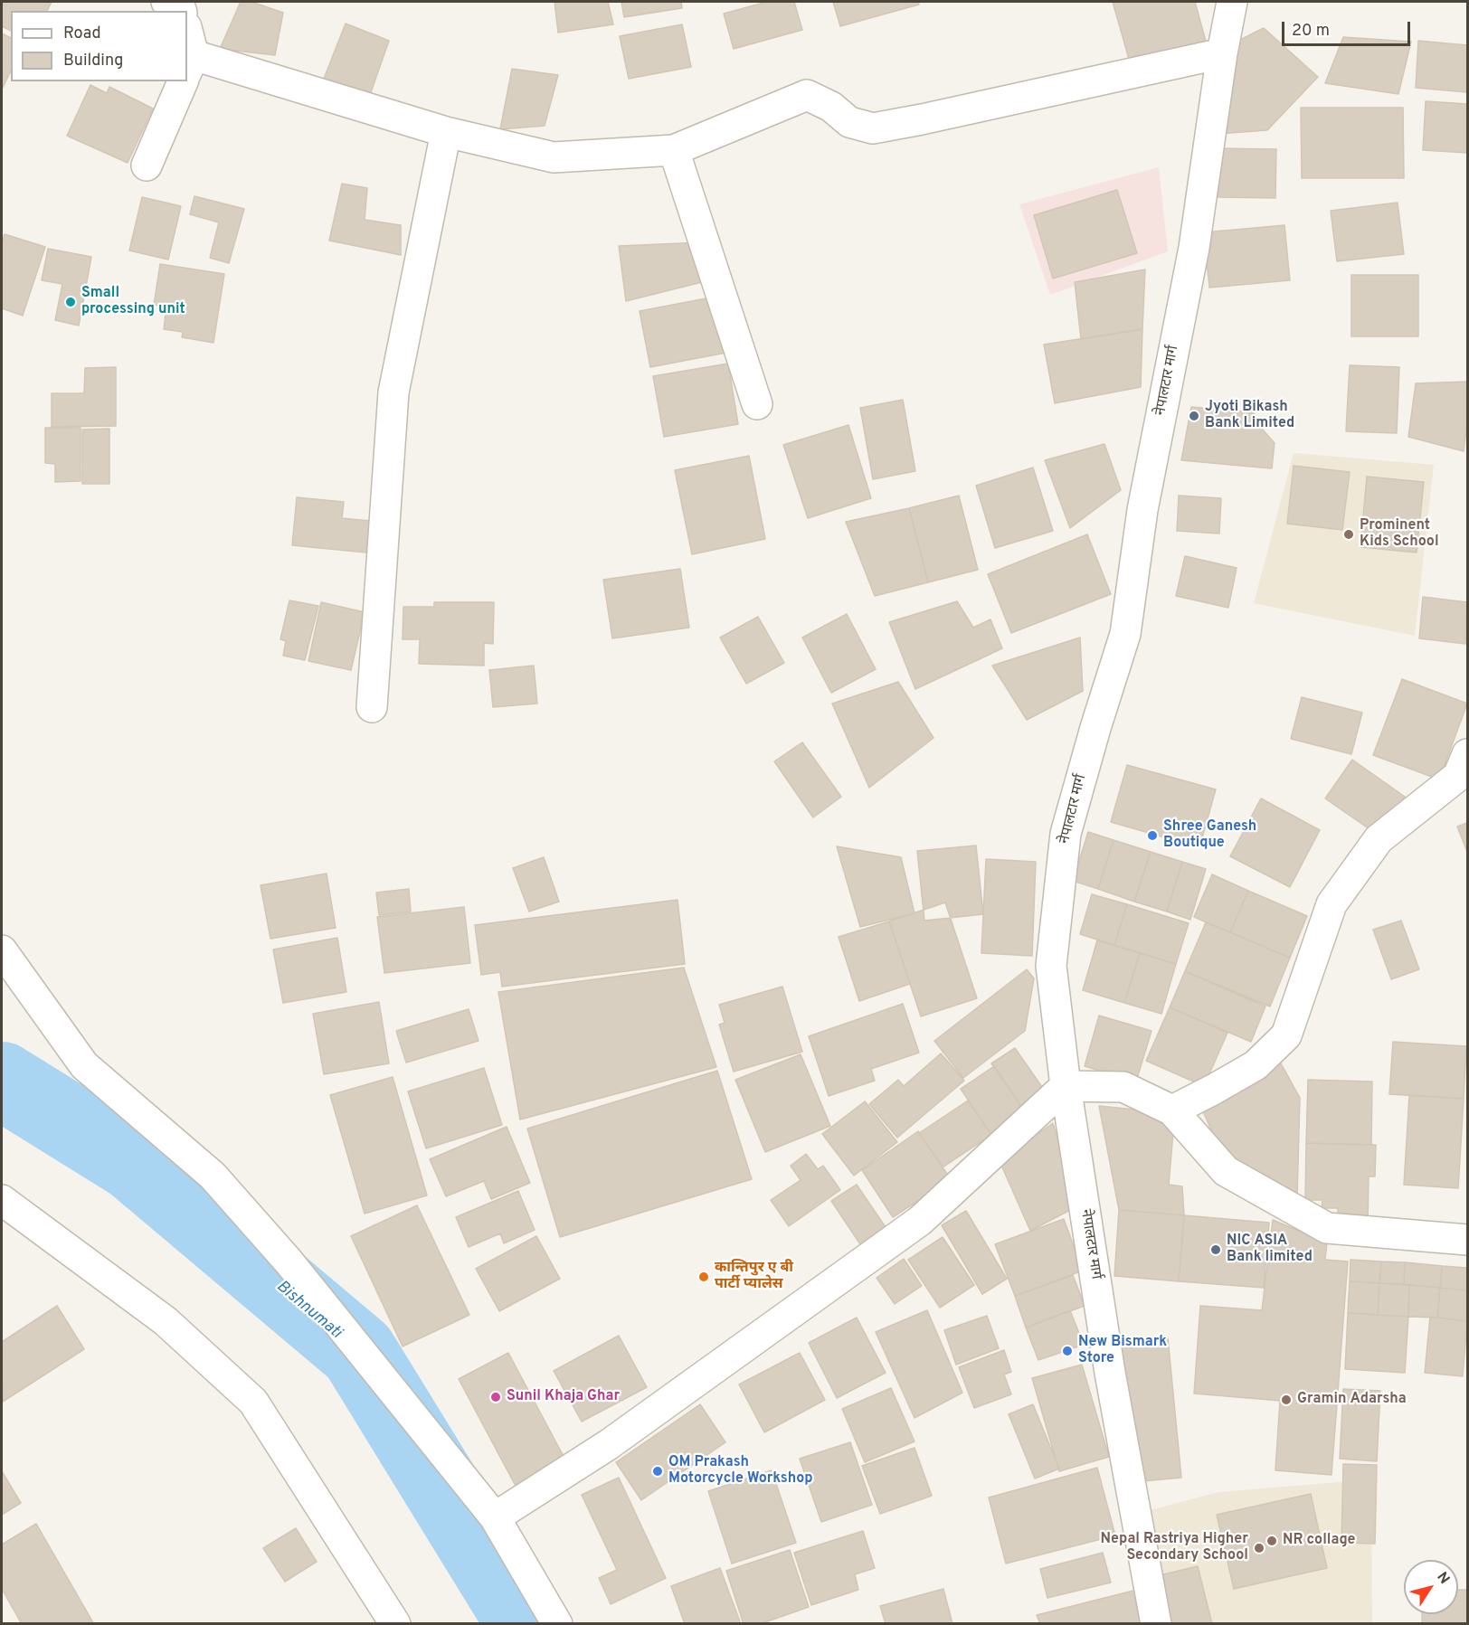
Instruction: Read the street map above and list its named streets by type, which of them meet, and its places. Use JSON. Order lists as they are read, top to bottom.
{
  "streets": {
    "street": ["नेपालटार मार्ग"]
  },
  "water": ["Bishnumati"],
  "places": [
    "Small processing unit",
    "Jyoti Bikash Bank Limited",
    "Prominent Kids School",
    "Shree Ganesh Boutique",
    "NIC ASIA Bank limited",
    "कान्तिपुर ए बी पार्टी प्यालेस",
    "New Bismark Store",
    "Sunil Khaja Ghar",
    "Gramin Adarsha",
    "OM Prakash Motorcycle Workshop",
    "NR collage",
    "Nepal Rastriya Higher Secondary School"
  ],
  "legend": ["Road", "Building"],
  "scale_bar": "20 m",
  "north": "top right"
}
